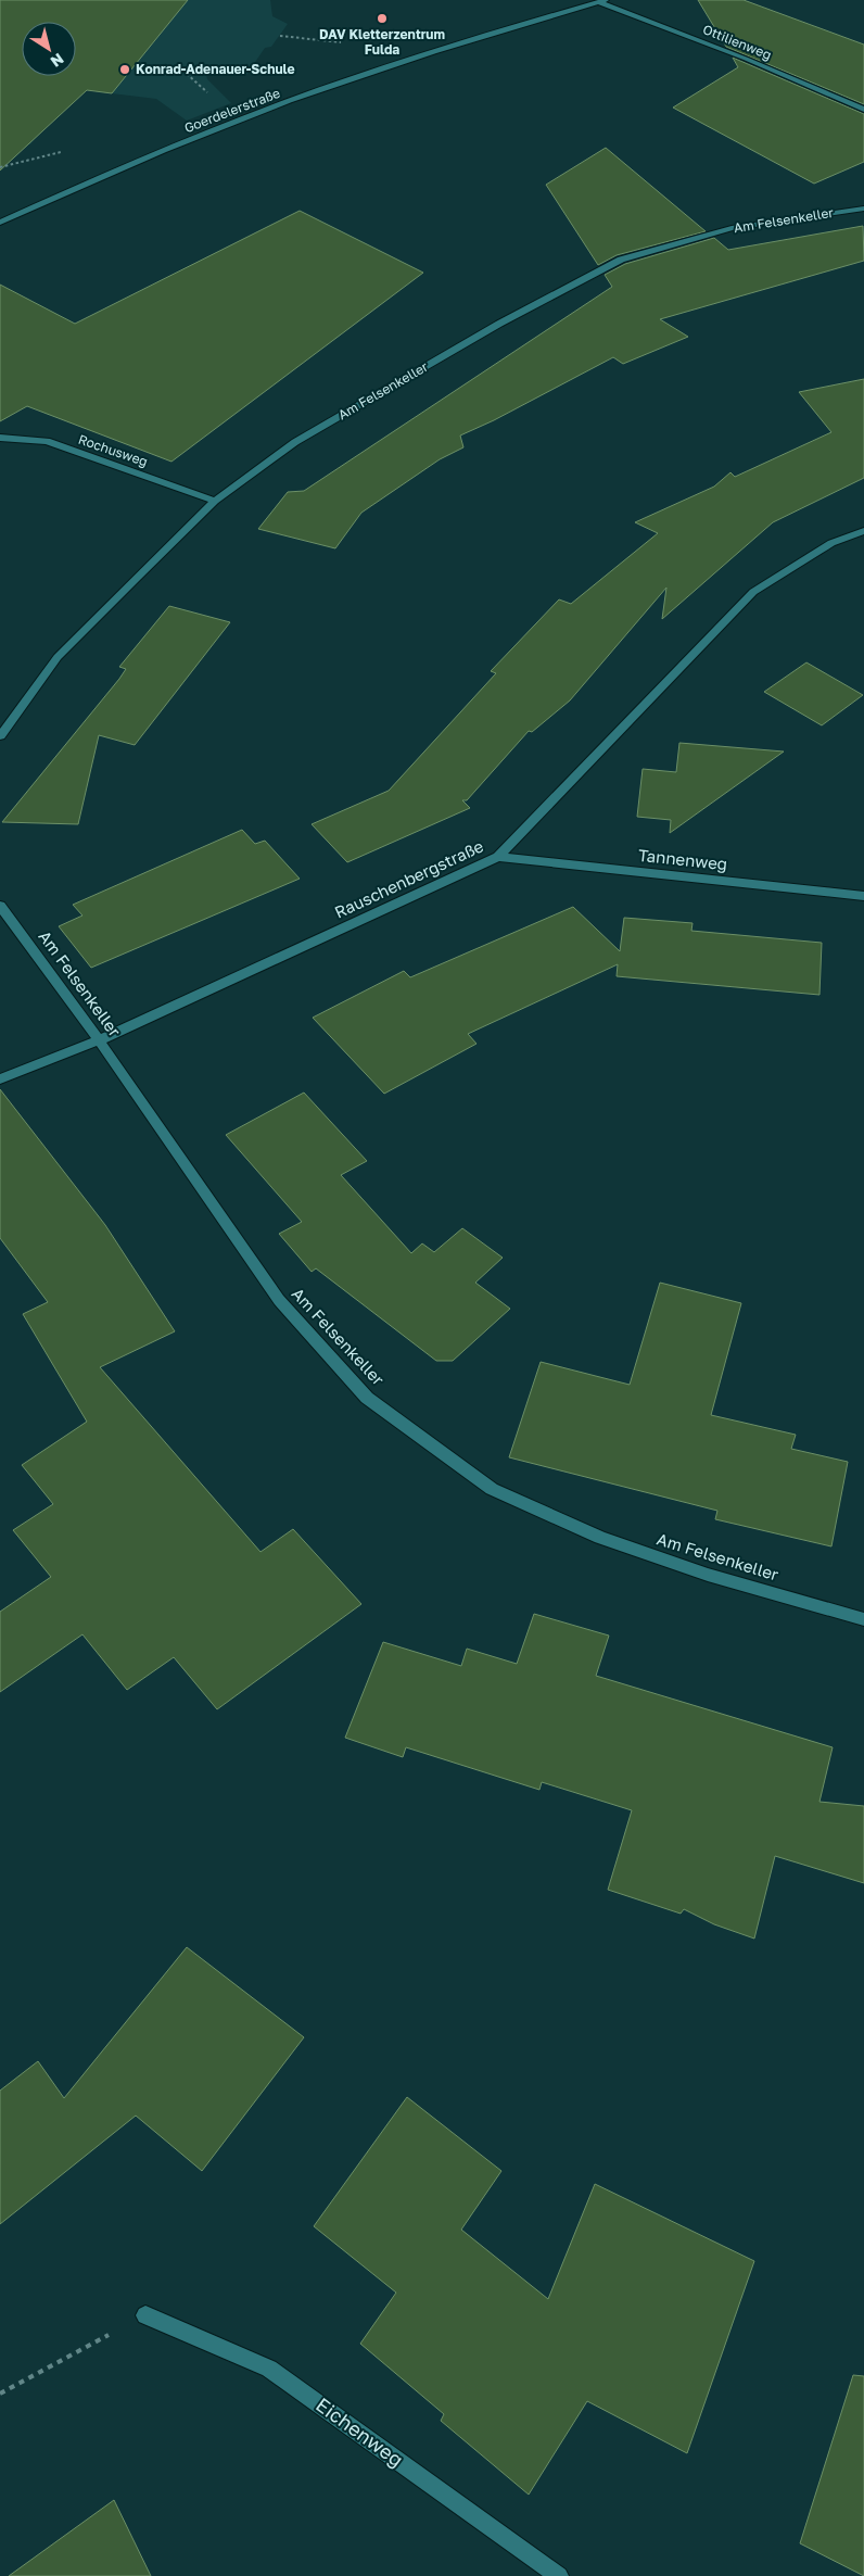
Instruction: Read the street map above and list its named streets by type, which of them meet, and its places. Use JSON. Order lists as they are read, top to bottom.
{
  "streets": {
    "street": [
      "Ottilienweg",
      "Goerdelerstraße",
      "Am Felsenkeller",
      "Rochusweg",
      "Tannenweg",
      "Rauschenbergstraße",
      "Eichenweg"
    ]
  },
  "crossings": [
    ["Ottilienweg", "Goerdelerstraße"],
    ["Am Felsenkeller", "Rochusweg"],
    ["Am Felsenkeller", "Rauschenbergstraße"],
    ["Tannenweg", "Rauschenbergstraße"]
  ],
  "places": ["DAV Kletterzentrum Fulda", "Konrad-Adenauer-Schule"],
  "north": "bottom right"
}
